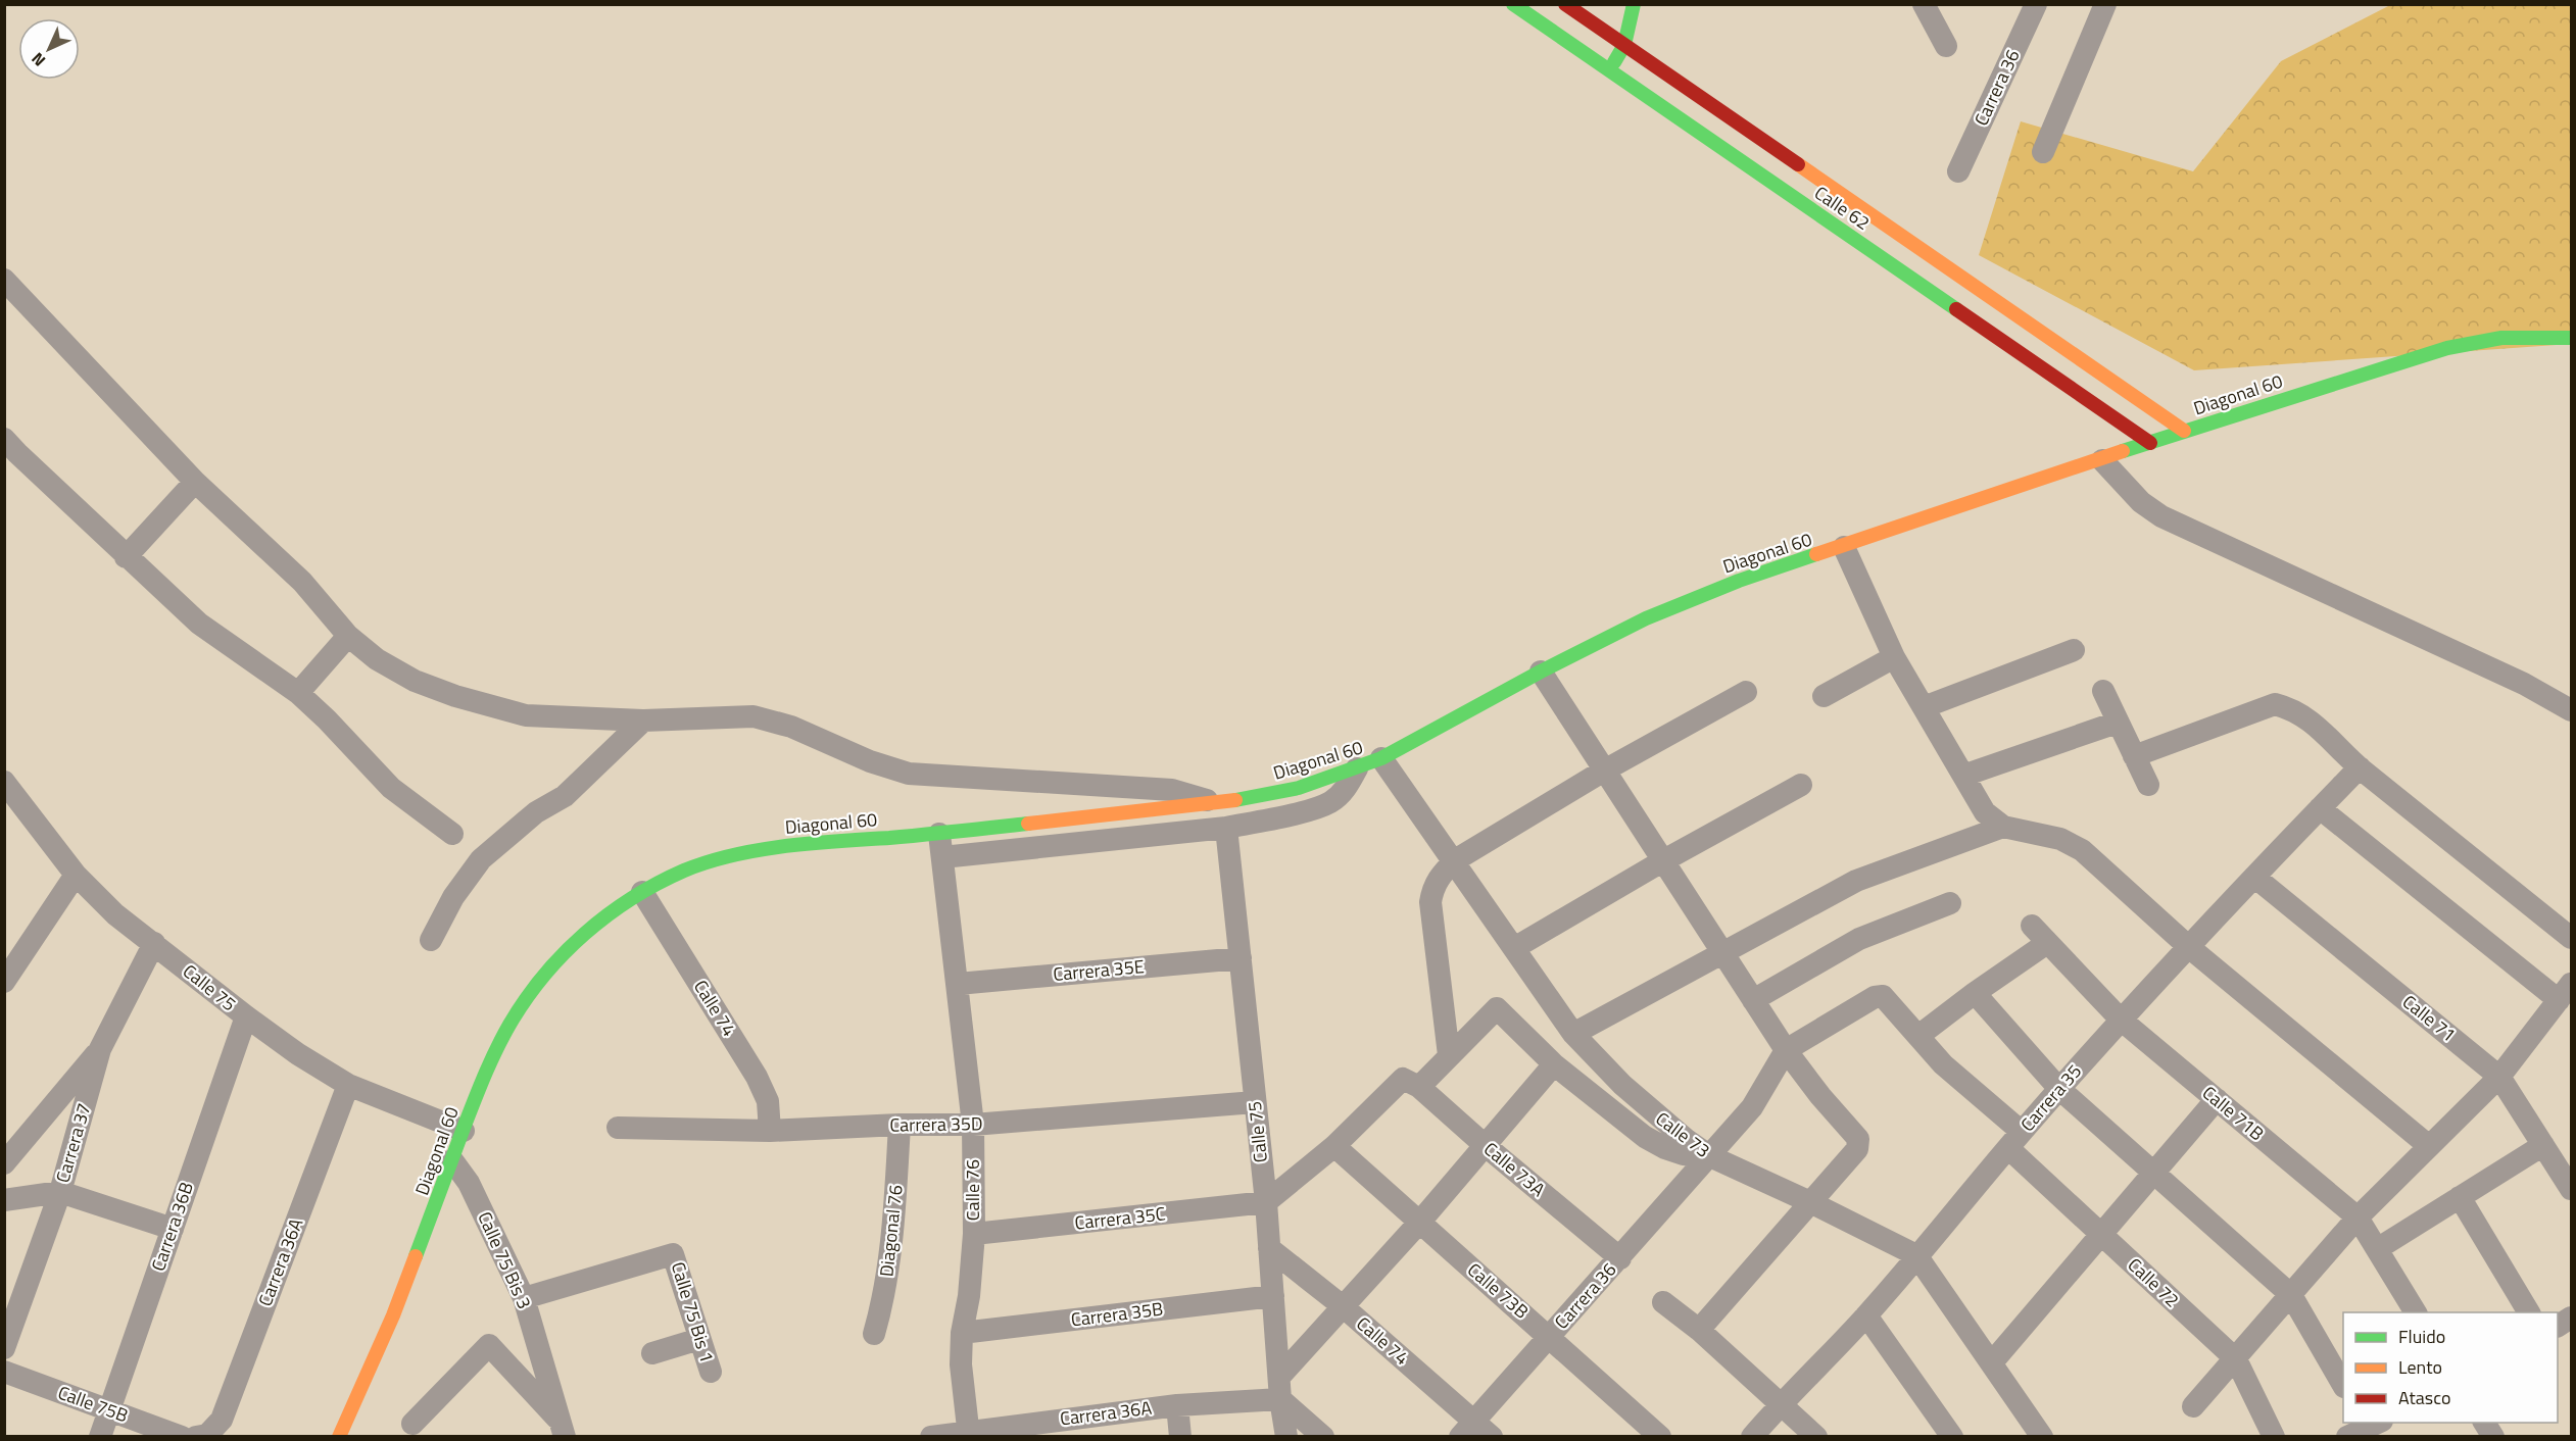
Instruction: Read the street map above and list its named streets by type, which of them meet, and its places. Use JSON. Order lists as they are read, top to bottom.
{
  "streets": {
    "main road": ["Calle 62", "Diagonal 60"],
    "street": [
      "Carrera 36",
      "Carrera 35E",
      "Calle 75",
      "Calle 74",
      "Calle 71",
      "Carrera 35",
      "Calle 71B",
      "Carrera 35D",
      "Calle 73",
      "Carrera 37",
      "Calle 73A",
      "Calle 76",
      "Carrera 35C",
      "Carrera 36B",
      "Diagonal 76",
      "Calle 75 Bis 3",
      "Carrera 36A",
      "Calle 72",
      "Calle 73B",
      "Calle 75 Bis 1",
      "Carrera 35B",
      "Calle 75B"
    ]
  },
  "crossings": [
    ["Carrera 36", "Calle 74"],
    ["Carrera 36", "Calle 73"],
    ["Carrera 36", "Calle 73A"],
    ["Carrera 36", "Calle 72"],
    ["Carrera 36", "Calle 73B"],
    ["Calle 62", "Diagonal 60"],
    ["Diagonal 60", "Calle 75"],
    ["Diagonal 60", "Calle 74"],
    ["Diagonal 60", "Calle 73"],
    ["Diagonal 60", "Calle 76"],
    ["Diagonal 60", "Calle 75 Bis 3"],
    ["Carrera 35E", "Calle 75"],
    ["Carrera 35E", "Calle 76"],
    ["Calle 75", "Calle 74"],
    ["Calle 75", "Carrera 35D"],
    ["Calle 75", "Carrera 37"],
    ["Calle 75", "Carrera 35C"],
    ["Calle 75", "Carrera 36B"],
    ["Calle 75", "Carrera 36A"],
    ["Calle 75", "Carrera 35B"],
    ["Calle 74", "Carrera 35D"],
    ["Calle 71", "Carrera 35"],
    ["Carrera 35", "Calle 71B"],
    ["Carrera 35", "Calle 73"],
    ["Carrera 35", "Calle 72"],
    ["Carrera 35D", "Calle 76"],
    ["Carrera 35D", "Diagonal 76"],
    ["Calle 76", "Carrera 35C"],
    ["Calle 76", "Carrera 36A"],
    ["Calle 76", "Carrera 35B"],
    ["Carrera 36B", "Calle 75B"],
    ["Calle 75 Bis 3", "Calle 75 Bis 1"]
  ],
  "legend": ["Fluido", "Lento", "Atasco"],
  "north": "bottom left"
}
